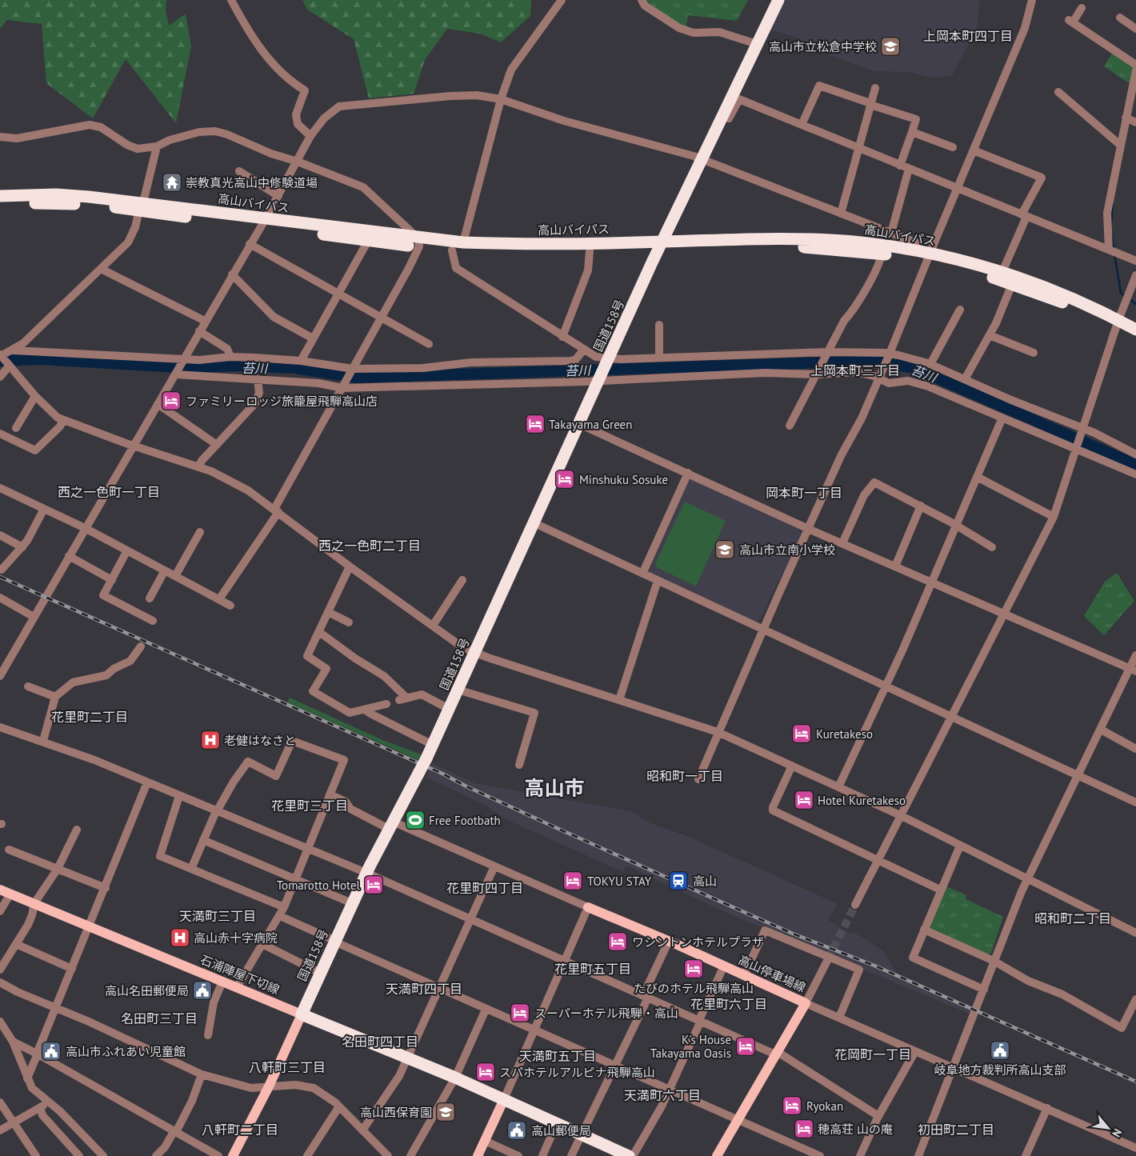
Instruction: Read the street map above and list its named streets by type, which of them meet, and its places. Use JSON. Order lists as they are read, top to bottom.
{
  "streets": {
    "highway": ["高山バイパス", "国道158号"],
    "main road": ["高山停車場線", "石浦陣屋下切線"]
  },
  "crossings": [
    ["高山バイパス", "国道158号"],
    ["国道158号", "石浦陣屋下切線"]
  ],
  "districts": [
    "上岡本町四丁目",
    "上岡本町三丁目",
    "西之一色町一丁目",
    "岡本町一丁目",
    "西之一色町二丁目",
    "花里町二丁目",
    "昭和町一丁目",
    "高山市",
    "花里町三丁目",
    "花里町四丁目",
    "天満町三丁目",
    "昭和町二丁目",
    "花里町五丁目",
    "天満町四丁目",
    "花里町六丁目",
    "名田町三丁目",
    "名田町四丁目",
    "花岡町一丁目",
    "天満町五丁目",
    "八軒町三丁目",
    "天満町六丁目",
    "八軒町二丁目",
    "初田町二丁目"
  ],
  "water": ["苔川"],
  "places": {
    "school or university": ["高山市立松倉中学校", "高山市立南小学校", "高山西保育園"],
    "temple": ["崇教真光高山中修験道場"],
    "hotel": [
      "ファミリーロッジ旅籠屋飛騨高山店",
      "Takayama Green",
      "Minshuku Sosuke",
      "Kuretakeso",
      "Hotel Kuretakeso",
      "TOKYU STAY",
      "Tomarotto Hotel",
      "ワシントンホテルプラザ",
      "たびのホテル飛騨高山",
      "スーパーホテル飛騨・高山",
      "K's House Takayama Oasis",
      "スパホテルアルピナ飛騨高山",
      "Ryokan",
      "穂高荘 山の庵"
    ],
    "hospital": ["老健はなさと", "高山赤十字病院"],
    "sports": ["Free Footbath"],
    "station": ["高山"],
    "public building": [
      "高山名田郵便局",
      "岐阜地方裁判所高山支部",
      "高山市ふれあい児童館",
      "高山郵便局"
    ]
  },
  "north": "bottom right"
}
